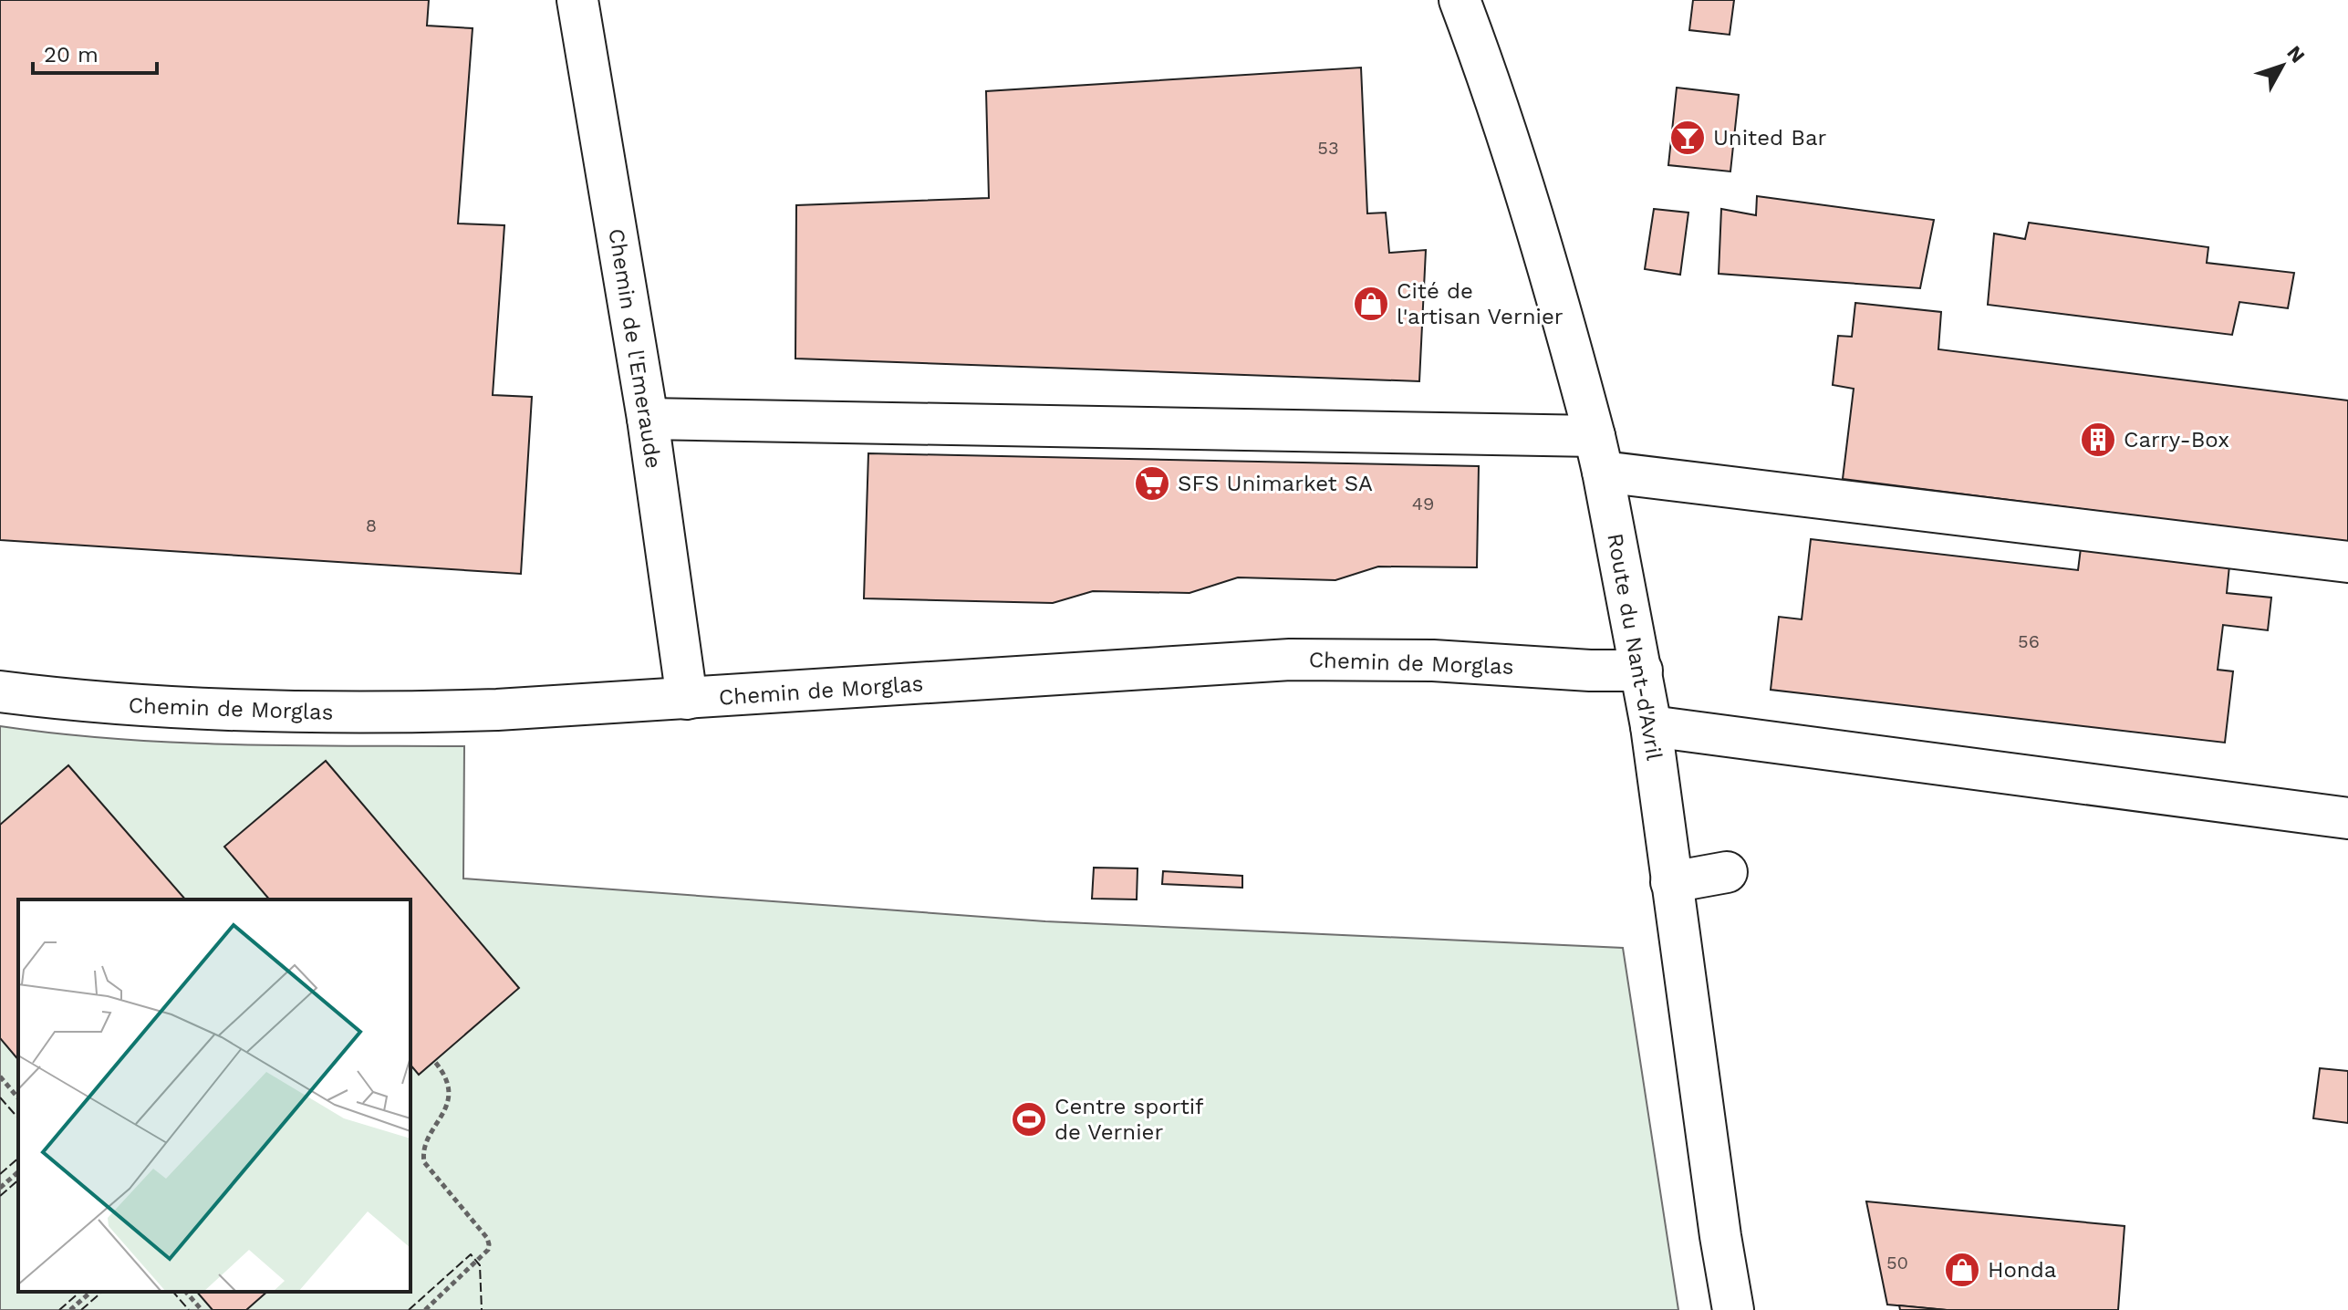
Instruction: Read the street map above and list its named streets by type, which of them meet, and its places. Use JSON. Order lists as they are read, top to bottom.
{
  "streets": {
    "street": ["Chemin de l'Emeraude", "Route du Nant-d'Avril", "Chemin de Morglas"]
  },
  "crossings": [
    ["Chemin de l'Emeraude", "Chemin de Morglas"],
    ["Route du Nant-d'Avril", "Chemin de Morglas"]
  ],
  "places": {
    "bar": ["United Bar"],
    "shop": ["Cité de l'artisan Vernier", "Honda"],
    "building": ["Carry-Box"],
    "supermarket": ["SFS Unimarket SA"],
    "sports": ["Centre sportif de Vernier"]
  },
  "house_numbers": [
    "53",
    "49",
    "8",
    "56",
    "50"
  ],
  "scale_bar": "20 m",
  "north": "top right"
}
